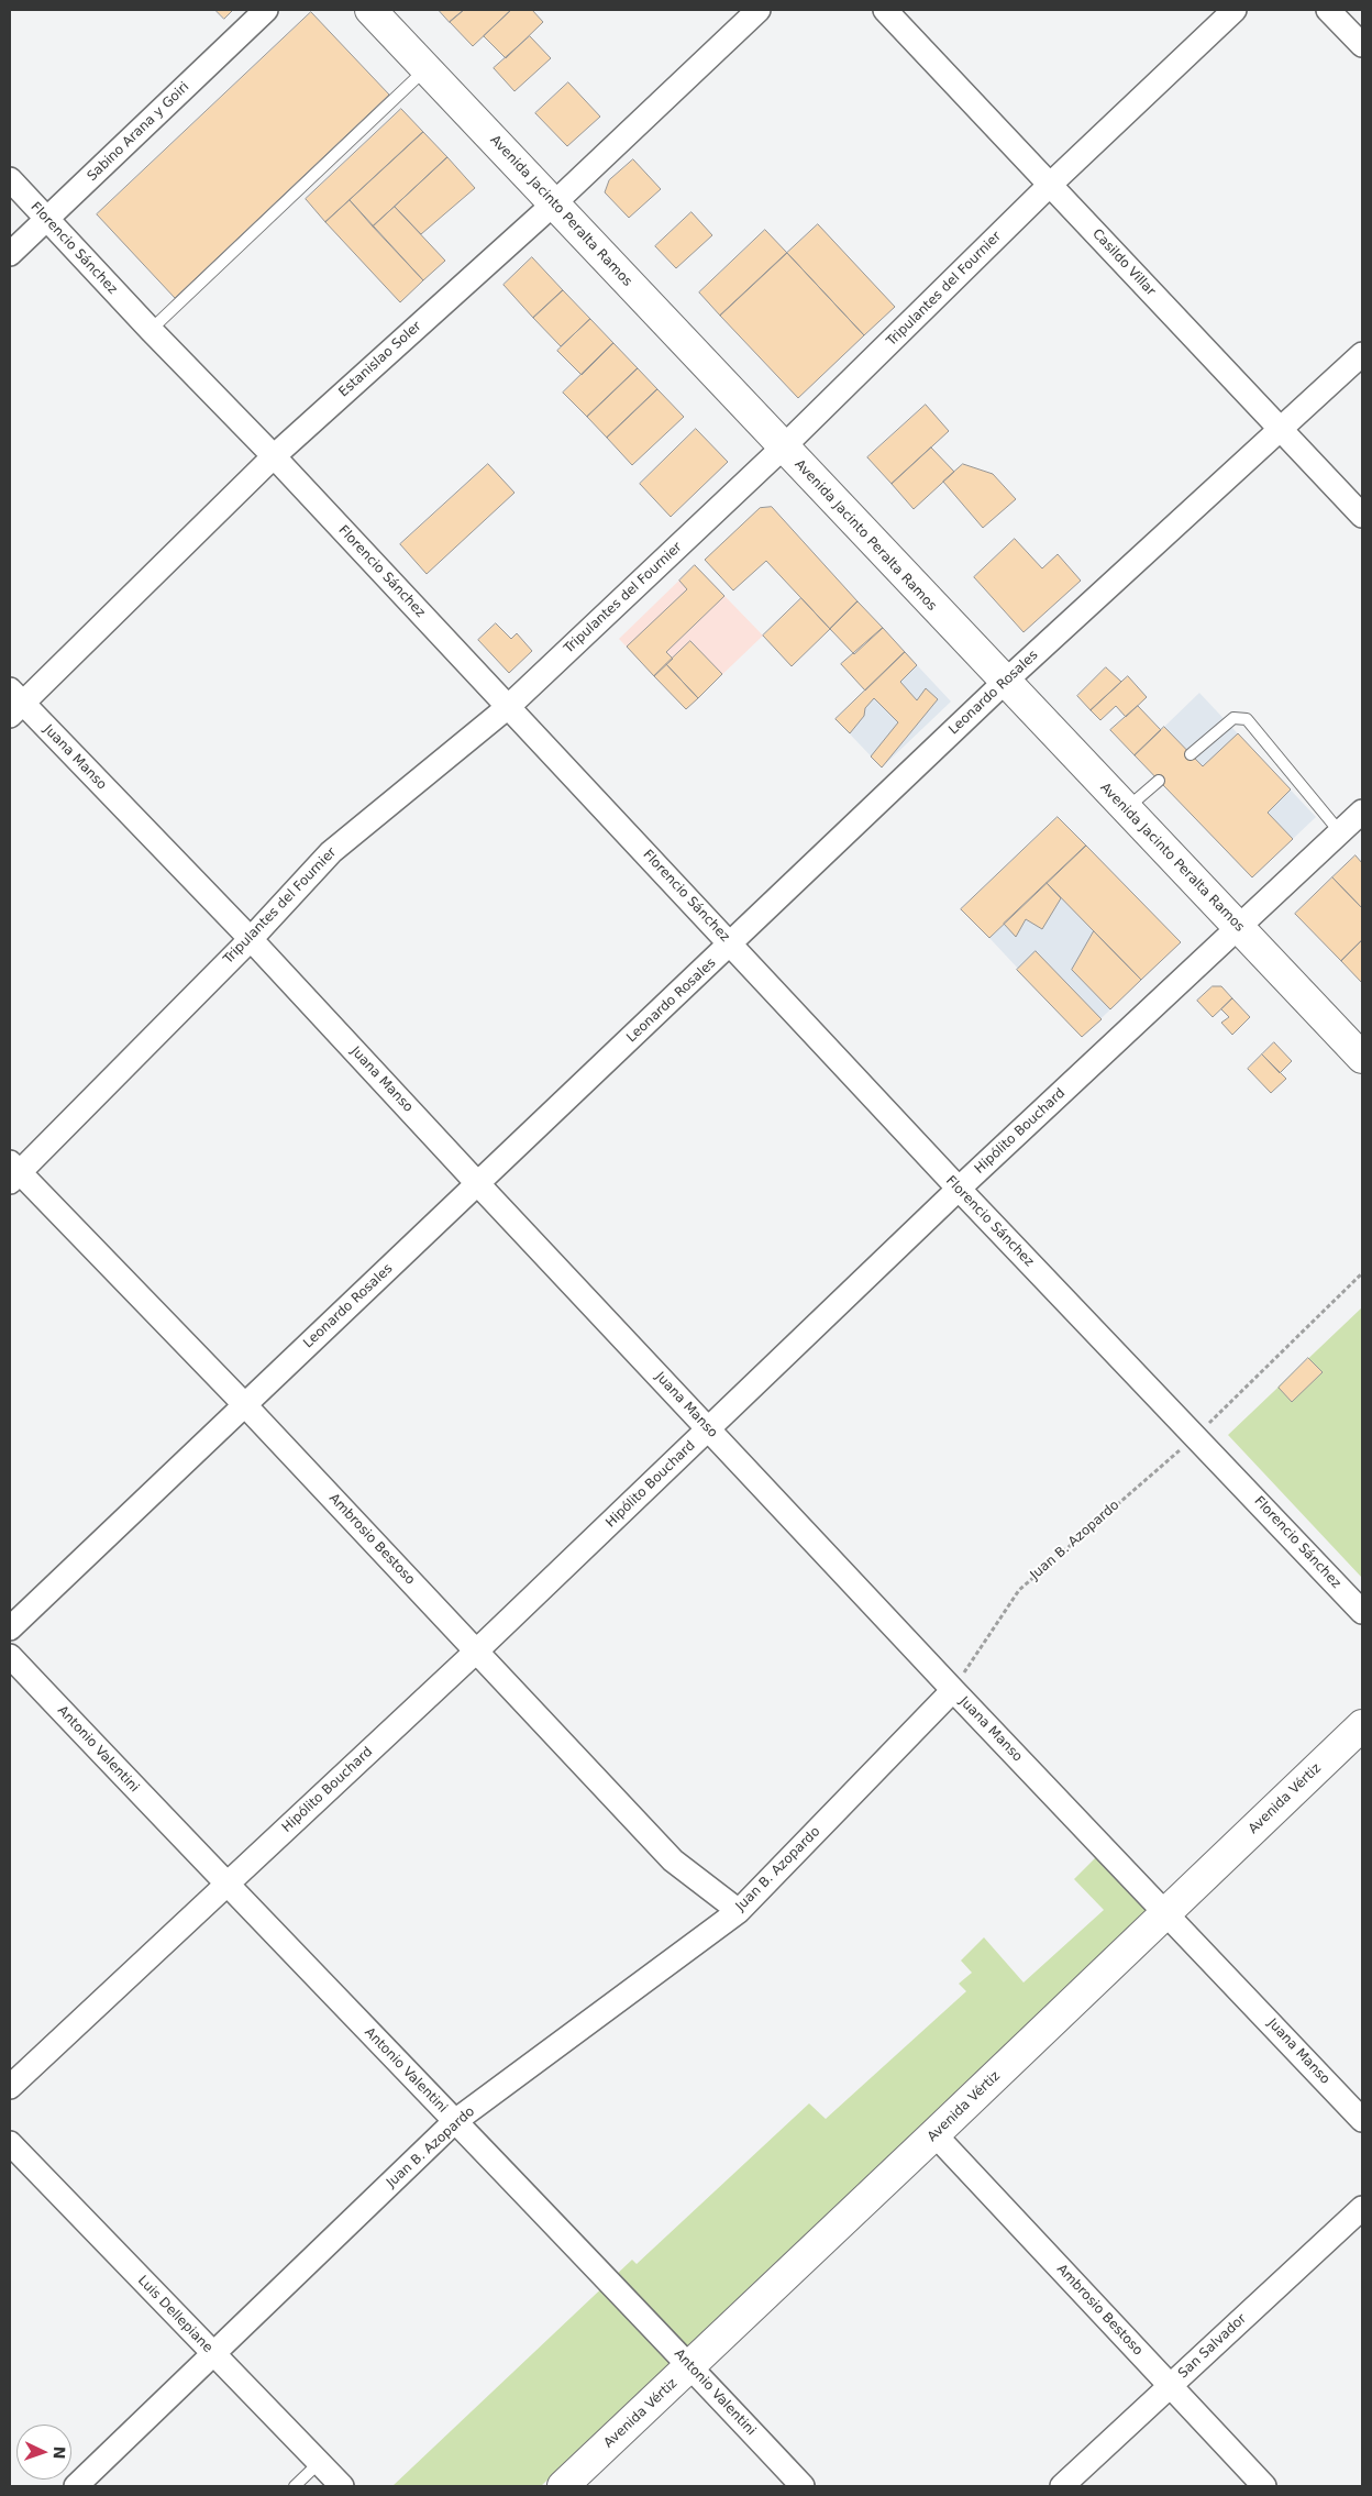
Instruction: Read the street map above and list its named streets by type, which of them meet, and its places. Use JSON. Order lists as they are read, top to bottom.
{
  "streets": {
    "main road": ["Avenida Jacinto Peralta Ramos", "Avenida Vértiz"],
    "street": [
      "Sabino Arana y Goiri",
      "Florencio Sánchez",
      "Casildo Villar",
      "Tripulantes del Fournier",
      "Estanislao Soler",
      "Leonardo Rosales",
      "Juana Manso",
      "Hipólito Bouchard",
      "Ambrosio Bestoso",
      "Juan B. Azopardo",
      "Antonio Valentini",
      "Luis Dellepiane",
      "San Salvador"
    ]
  },
  "crossings": [
    ["Sabino Arana y Goiri", "Florencio Sánchez"],
    ["Avenida Jacinto Peralta Ramos", "Tripulantes del Fournier"],
    ["Avenida Jacinto Peralta Ramos", "Estanislao Soler"],
    ["Avenida Jacinto Peralta Ramos", "Leonardo Rosales"],
    ["Avenida Jacinto Peralta Ramos", "Hipólito Bouchard"],
    ["Florencio Sánchez", "Tripulantes del Fournier"],
    ["Florencio Sánchez", "Estanislao Soler"],
    ["Florencio Sánchez", "Leonardo Rosales"],
    ["Florencio Sánchez", "Hipólito Bouchard"],
    ["Florencio Sánchez", "Juan B. Azopardo"],
    ["Casildo Villar", "Tripulantes del Fournier"],
    ["Casildo Villar", "Leonardo Rosales"],
    ["Tripulantes del Fournier", "Juana Manso"],
    ["Tripulantes del Fournier", "Ambrosio Bestoso"],
    ["Estanislao Soler", "Juana Manso"],
    ["Leonardo Rosales", "Juana Manso"],
    ["Leonardo Rosales", "Ambrosio Bestoso"],
    ["Juana Manso", "Hipólito Bouchard"],
    ["Juana Manso", "Juan B. Azopardo"],
    ["Juana Manso", "Avenida Vértiz"],
    ["Hipólito Bouchard", "Ambrosio Bestoso"],
    ["Hipólito Bouchard", "Antonio Valentini"],
    ["Ambrosio Bestoso", "Juan B. Azopardo"],
    ["Ambrosio Bestoso", "Avenida Vértiz"],
    ["Ambrosio Bestoso", "San Salvador"],
    ["Juan B. Azopardo", "Antonio Valentini"],
    ["Juan B. Azopardo", "Luis Dellepiane"],
    ["Antonio Valentini", "Avenida Vértiz"]
  ],
  "north": "right"
}
